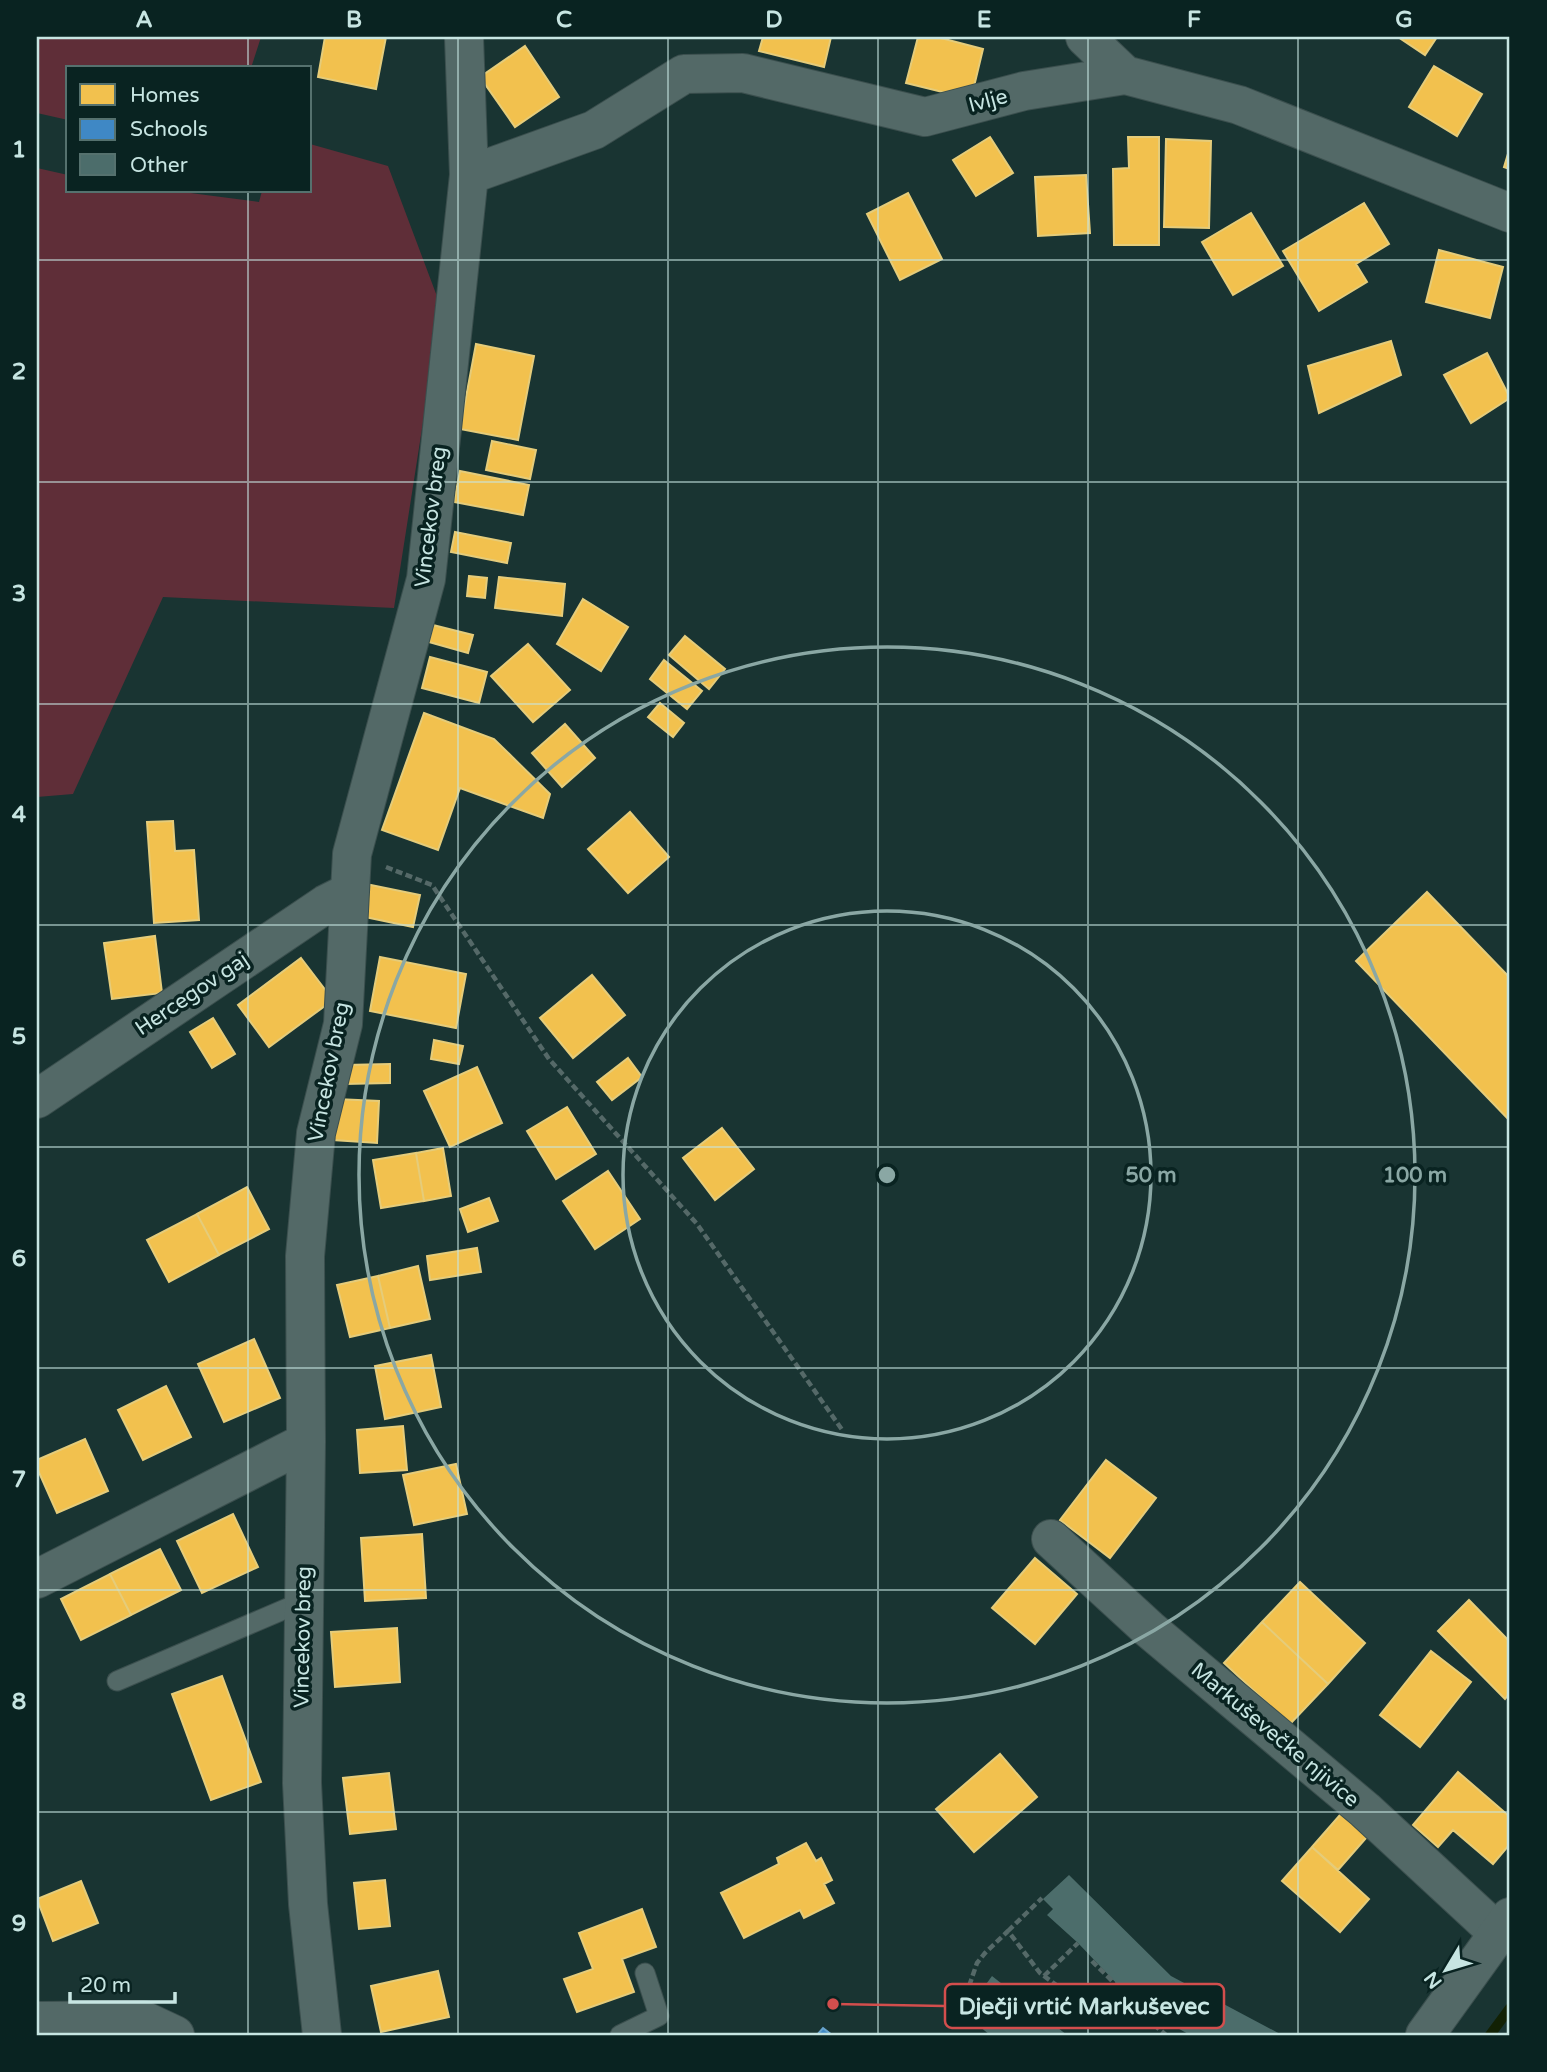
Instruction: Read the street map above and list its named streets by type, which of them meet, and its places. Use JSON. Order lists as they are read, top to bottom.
{
  "streets": {
    "street": [
      "Ivlje",
      "Vincekov breg",
      "Hercegov gaj",
      "Markuševečke njivice"
    ]
  },
  "crossings": [
    ["Ivlje", "Vincekov breg"],
    ["Vincekov breg", "Hercegov gaj"]
  ],
  "places": ["Dječji vrtić Markuševec"],
  "legend": ["Homes", "Schools", "Other"],
  "scale_bar": "20 m",
  "north": "bottom left",
  "grid": {
    "columns": [
      "A",
      "B",
      "C",
      "D",
      "E",
      "F",
      "G"
    ],
    "rows": [
      "1",
      "2",
      "3",
      "4",
      "5",
      "6",
      "7",
      "8",
      "9"
    ]
  },
  "rings": ["50 m", "100 m"]
}
